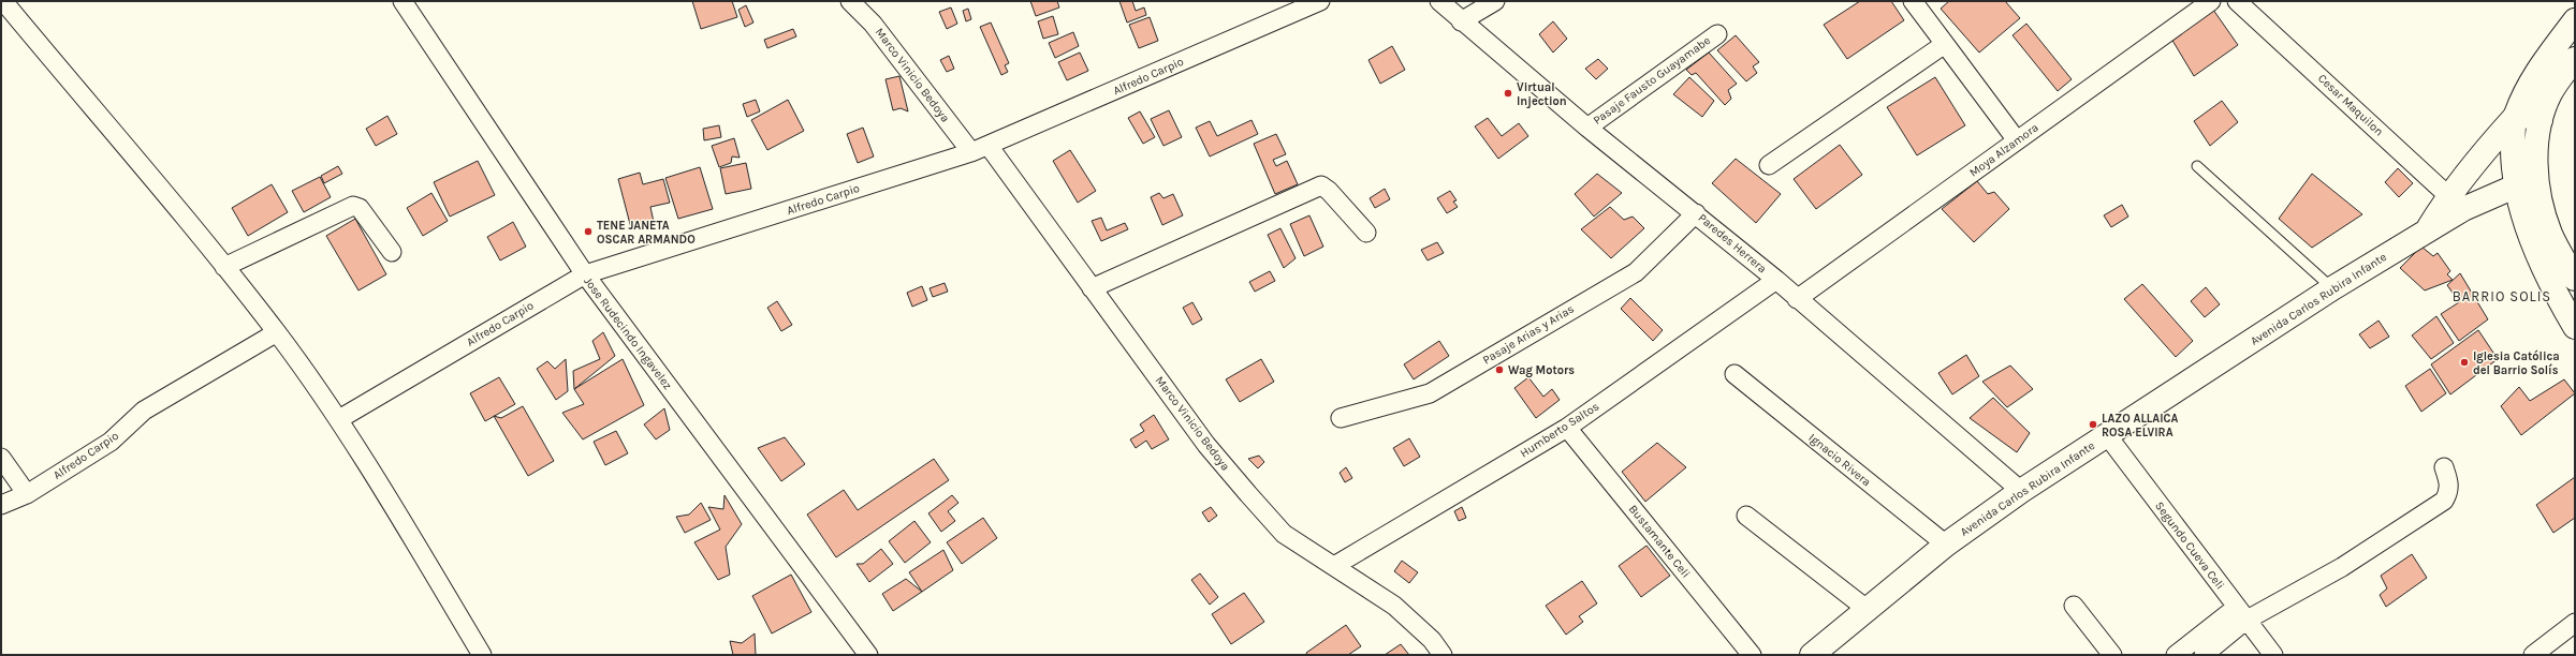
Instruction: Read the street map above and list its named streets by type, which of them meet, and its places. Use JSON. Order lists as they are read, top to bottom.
{
  "streets": {
    "street": [
      "Marco Vinicio Bedoya",
      "Alfredo Carpio",
      "Pasaje Fausto Guayamabe",
      "Cesar Maquilon",
      "Moya Alzamora",
      "Paredes Herrera",
      "Avenida Carlos Rubira Infante",
      "Jose Rudecindo Ingavelez",
      "Pasaje Arias y Arias",
      "Humberto Saltos",
      "Ignacio Rivera",
      "Bustamante Celi",
      "Segundo Cueva Celi"
    ]
  },
  "crossings": [
    ["Marco Vinicio Bedoya", "Alfredo Carpio"],
    ["Marco Vinicio Bedoya", "Humberto Saltos"],
    ["Alfredo Carpio", "Jose Rudecindo Ingavelez"],
    ["Pasaje Fausto Guayamabe", "Paredes Herrera"],
    ["Cesar Maquilon", "Avenida Carlos Rubira Infante"],
    ["Moya Alzamora", "Paredes Herrera"],
    ["Paredes Herrera", "Avenida Carlos Rubira Infante"],
    ["Paredes Herrera", "Pasaje Arias y Arias"],
    ["Paredes Herrera", "Humberto Saltos"],
    ["Avenida Carlos Rubira Infante", "Ignacio Rivera"],
    ["Avenida Carlos Rubira Infante", "Segundo Cueva Celi"],
    ["Humberto Saltos", "Bustamante Celi"]
  ],
  "districts": ["BARRIO SOLIS"],
  "places": [
    "Virtual Injection",
    "TENE JANETA OSCAR ARMANDO",
    "Iglesia Católica del Barrio Solís",
    "Wag Motors",
    "LAZO ALLAICA ROSA ELVIRA"
  ]
}
